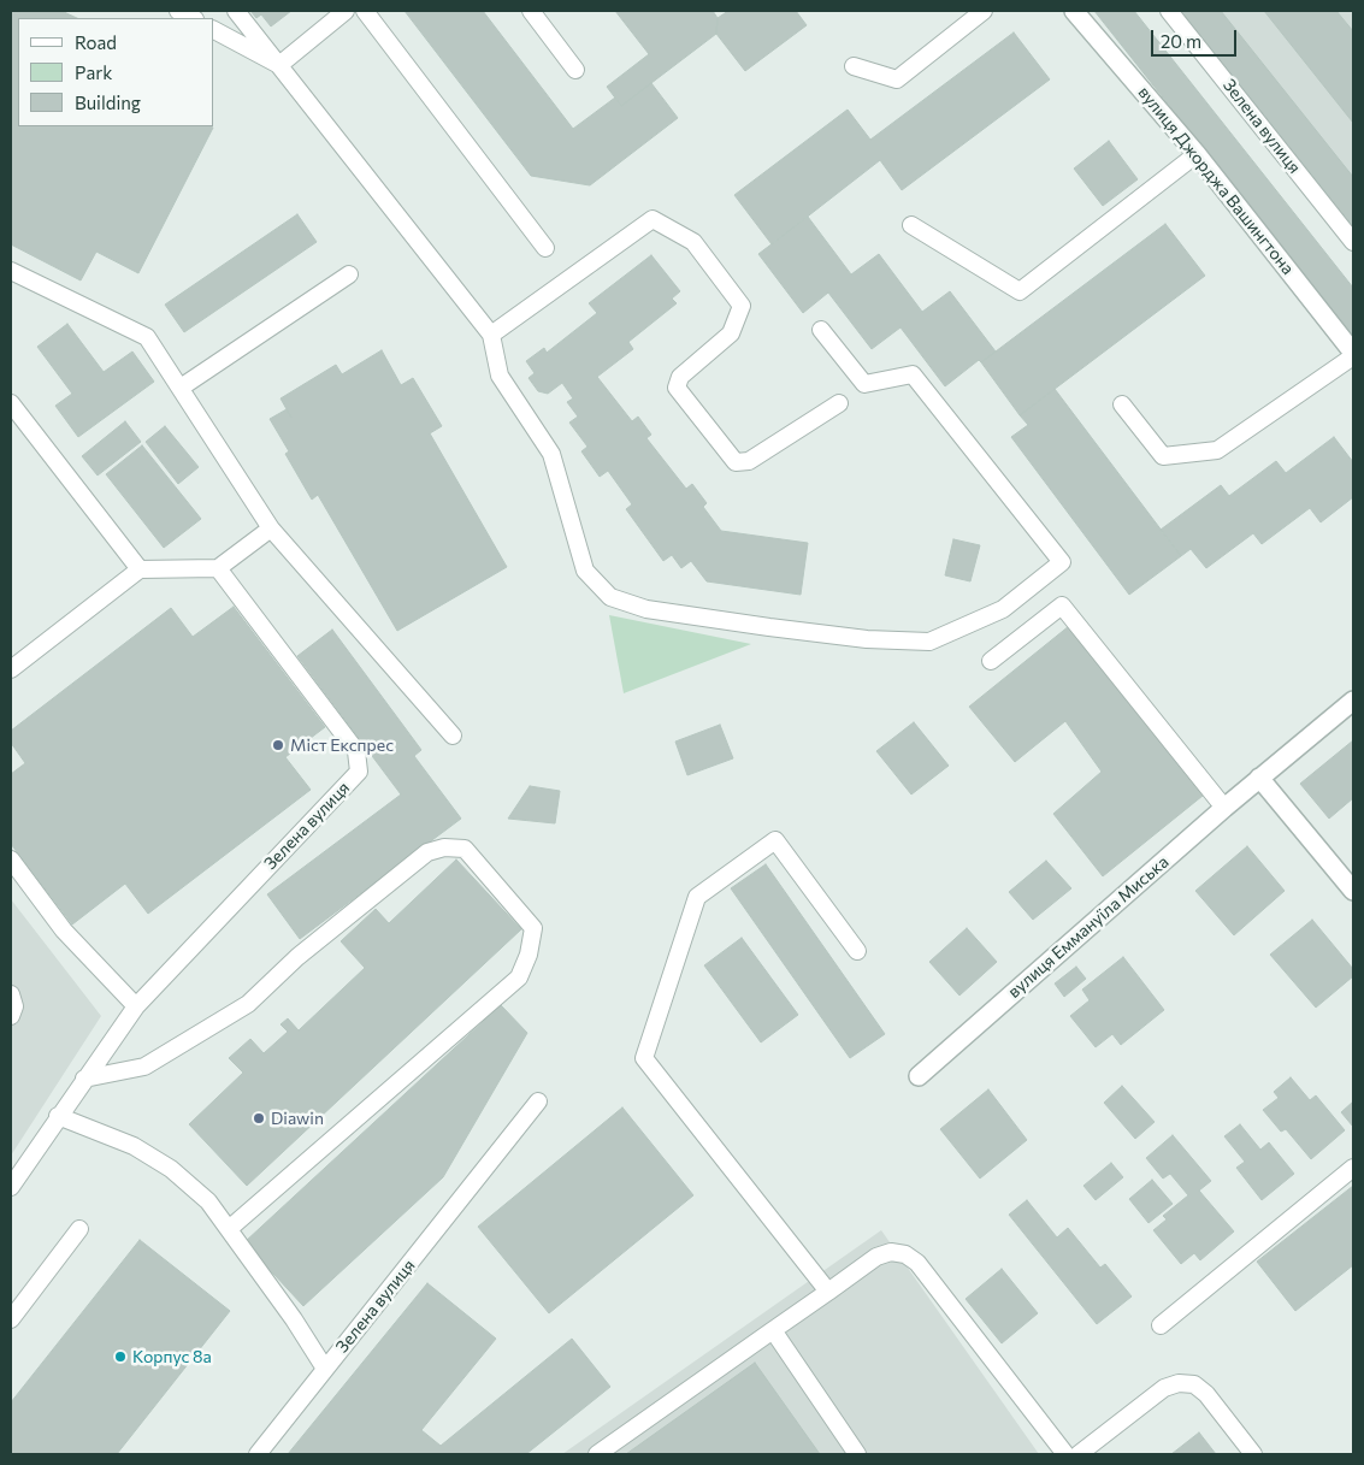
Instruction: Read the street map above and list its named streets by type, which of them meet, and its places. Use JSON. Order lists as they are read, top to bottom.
{
  "streets": {
    "street": ["вулиця Джорджа Вашингтона", "вулиця Еммануїла Миська"],
    "lane": ["Зелена вулиця"]
  },
  "places": ["Міст Експрес", "Diawin", "Корпус 8а"],
  "legend": ["Road", "Park", "Building"],
  "scale_bar": "20 m"
}
